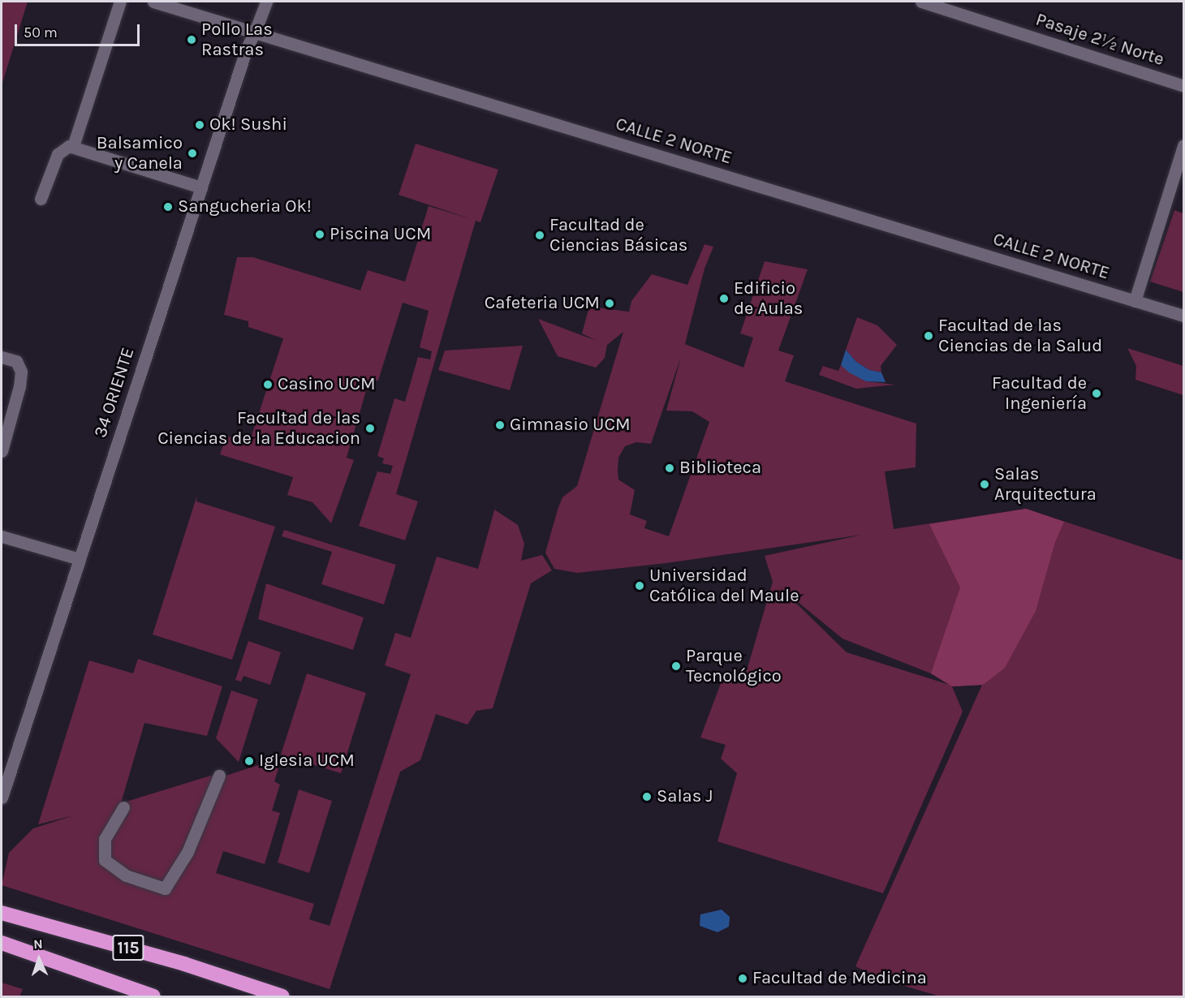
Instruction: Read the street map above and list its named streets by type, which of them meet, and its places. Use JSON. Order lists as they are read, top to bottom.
{
  "streets": {
    "highway": ["115"],
    "street": ["Pasaje 2½ Norte", "CALLE 2 NORTE", "34 ORIENTE"]
  },
  "crossings": [
    ["CALLE 2 NORTE", "34 ORIENTE"]
  ],
  "places": [
    "Pollo Las Rastras",
    "Ok! Sushi",
    "Balsamico y Canela",
    "Sangucheria Ok!",
    "Piscina UCM",
    "Facultad de Ciencias Básicas",
    "Edificio de Aulas",
    "Cafeteria UCM",
    "Facultad de las Ciencias de la Salud",
    "Casino UCM",
    "Facultad de Ingeniería",
    "Gimnasio UCM",
    "Facultad de las Ciencias de la Educacion",
    "Biblioteca",
    "Salas Arquitectura",
    "Universidad Católica del Maule",
    "Parque Tecnológico",
    "Iglesia UCM",
    "Salas J",
    "Facultad de Medicina"
  ],
  "scale_bar": "50 m",
  "north": "top"
}
